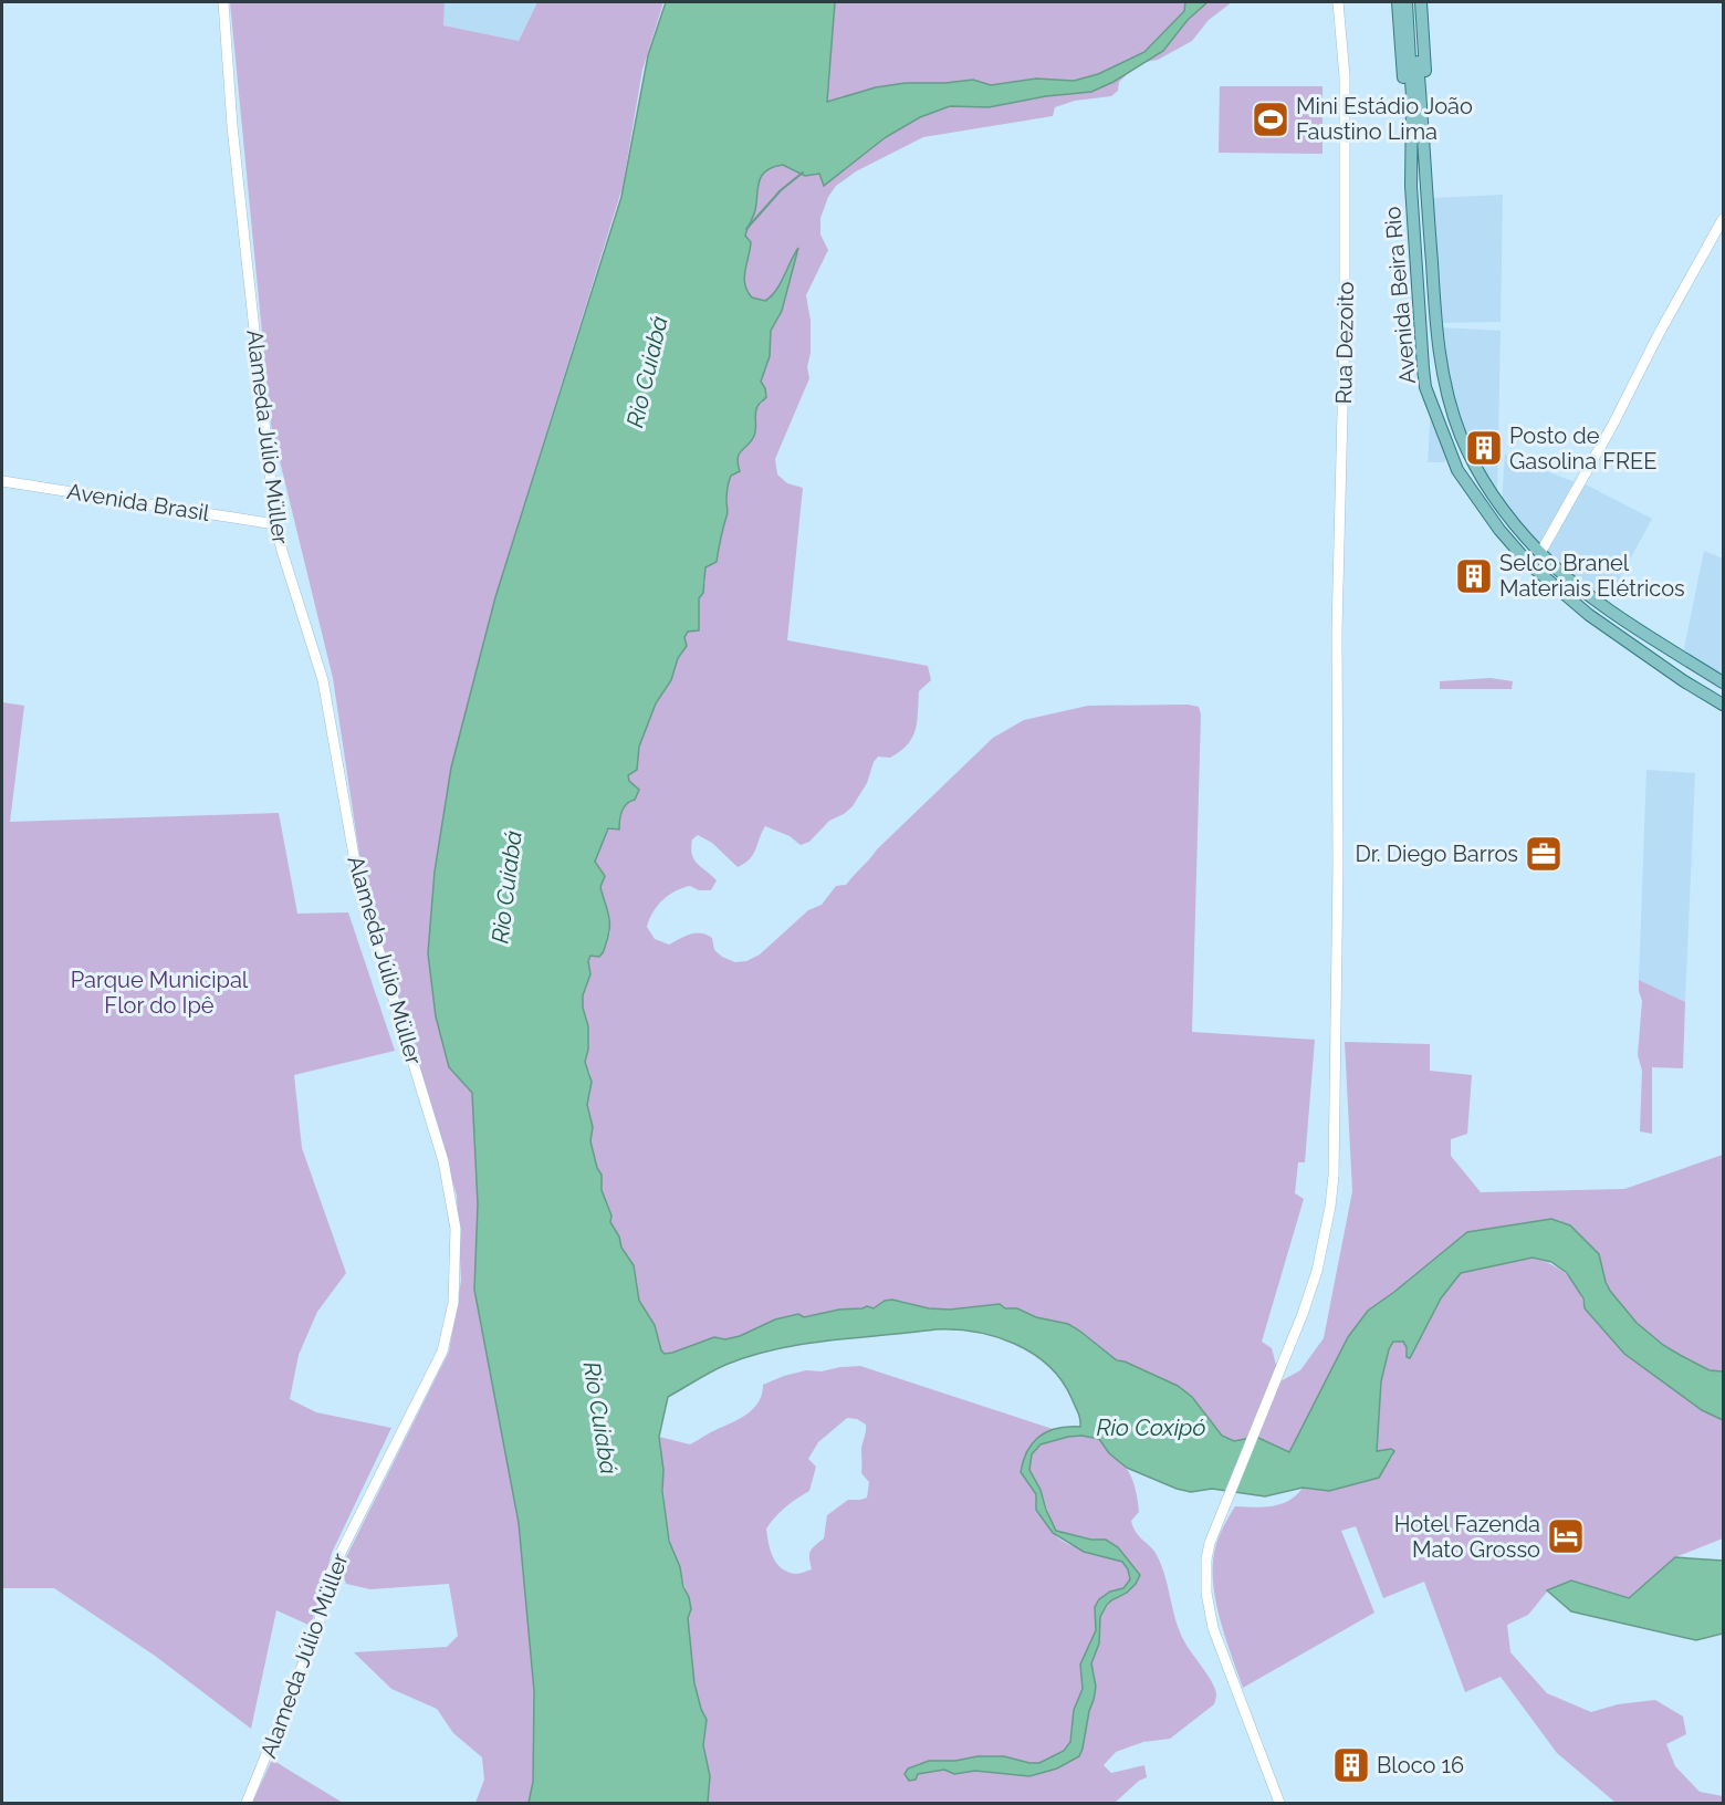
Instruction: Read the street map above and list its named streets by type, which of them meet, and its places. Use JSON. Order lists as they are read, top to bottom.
{
  "streets": {
    "main road": ["Avenida Beira Rio"],
    "street": ["Rua Dezoito", "Alameda Júlio Müller", "Avenida Brasil"]
  },
  "crossings": [
    ["Alameda Júlio Müller", "Avenida Brasil"]
  ],
  "water": ["Rio Cuiabá", "Rio Coxipó"],
  "parks": ["Parque Municipal Flor do Ipê"],
  "places": {
    "sports": ["Mini Estádio João Faustino Lima"],
    "building": ["Posto de Gasolina FREE", "Selco Branel Materiais Elétricos", "Bloco 16"],
    "office": ["Dr. Diego Barros"],
    "hotel": ["Hotel Fazenda Mato Grosso"]
  }
}
